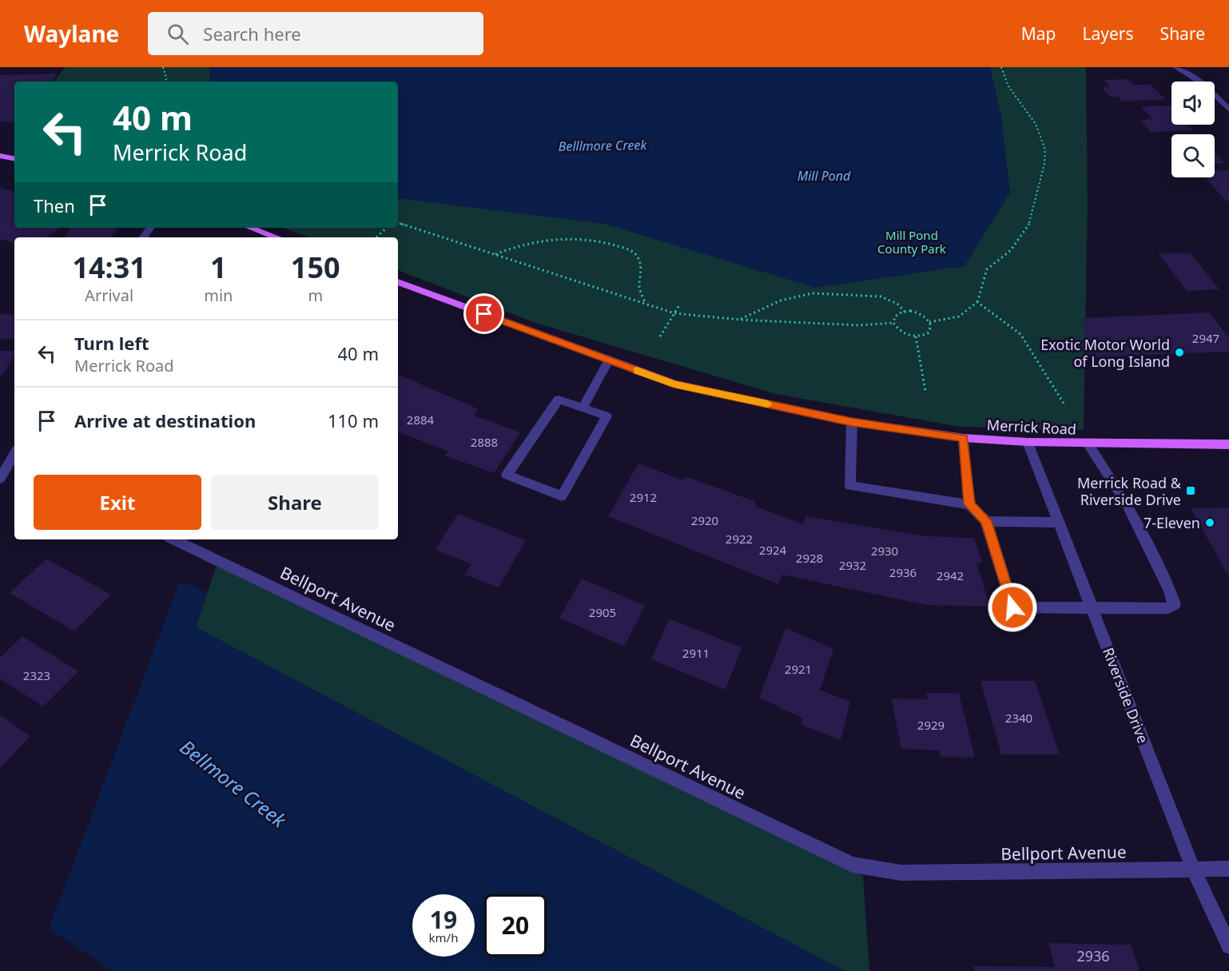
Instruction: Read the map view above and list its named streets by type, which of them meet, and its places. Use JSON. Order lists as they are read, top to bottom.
{
  "streets": {
    "main road": ["Merrick Road"],
    "street": ["Bellport Avenue", "Riverside Drive"]
  },
  "crossings": [
    ["Merrick Road", "Riverside Drive"],
    ["Bellport Avenue", "Riverside Drive"]
  ],
  "water": ["Belllmore Creek", "Mill Pond", "Bellmore Creek"],
  "parks": ["Mill Pond County Park"],
  "places": {
    "other": ["Exotic Motor World of Long Island", "7-Eleven"],
    "transit": ["Merrick Road & Riverside Drive"]
  },
  "house_numbers": [
    "2947",
    "2884",
    "2888",
    "2912",
    "2920",
    "2922",
    "2924",
    "2930",
    "2928",
    "2932",
    "2936",
    "2942",
    "2905",
    "2911",
    "2921",
    "2323",
    "2340",
    "2929",
    "2936"
  ],
  "page": {
    "header": "Waylane",
    "search": "Search here",
    "nav": ["Map", "Layers", "Share"],
    "turn": ["40 m", "Merrick Road"],
    "then": "Then",
    "eta": [
      "14:31",
      "Arrival",
      "1",
      "min",
      "150",
      "m"
    ],
    "list": [
      {
        "name": "Turn left",
        "note": "Merrick Road",
        "value": "40 m"
      },
      {
        "name": "Arrive at destination",
        "value": "110 m"
      }
    ],
    "buttons": ["Exit", "Share"],
    "speed": "19 km/h",
    "limit": "20"
  }
}
